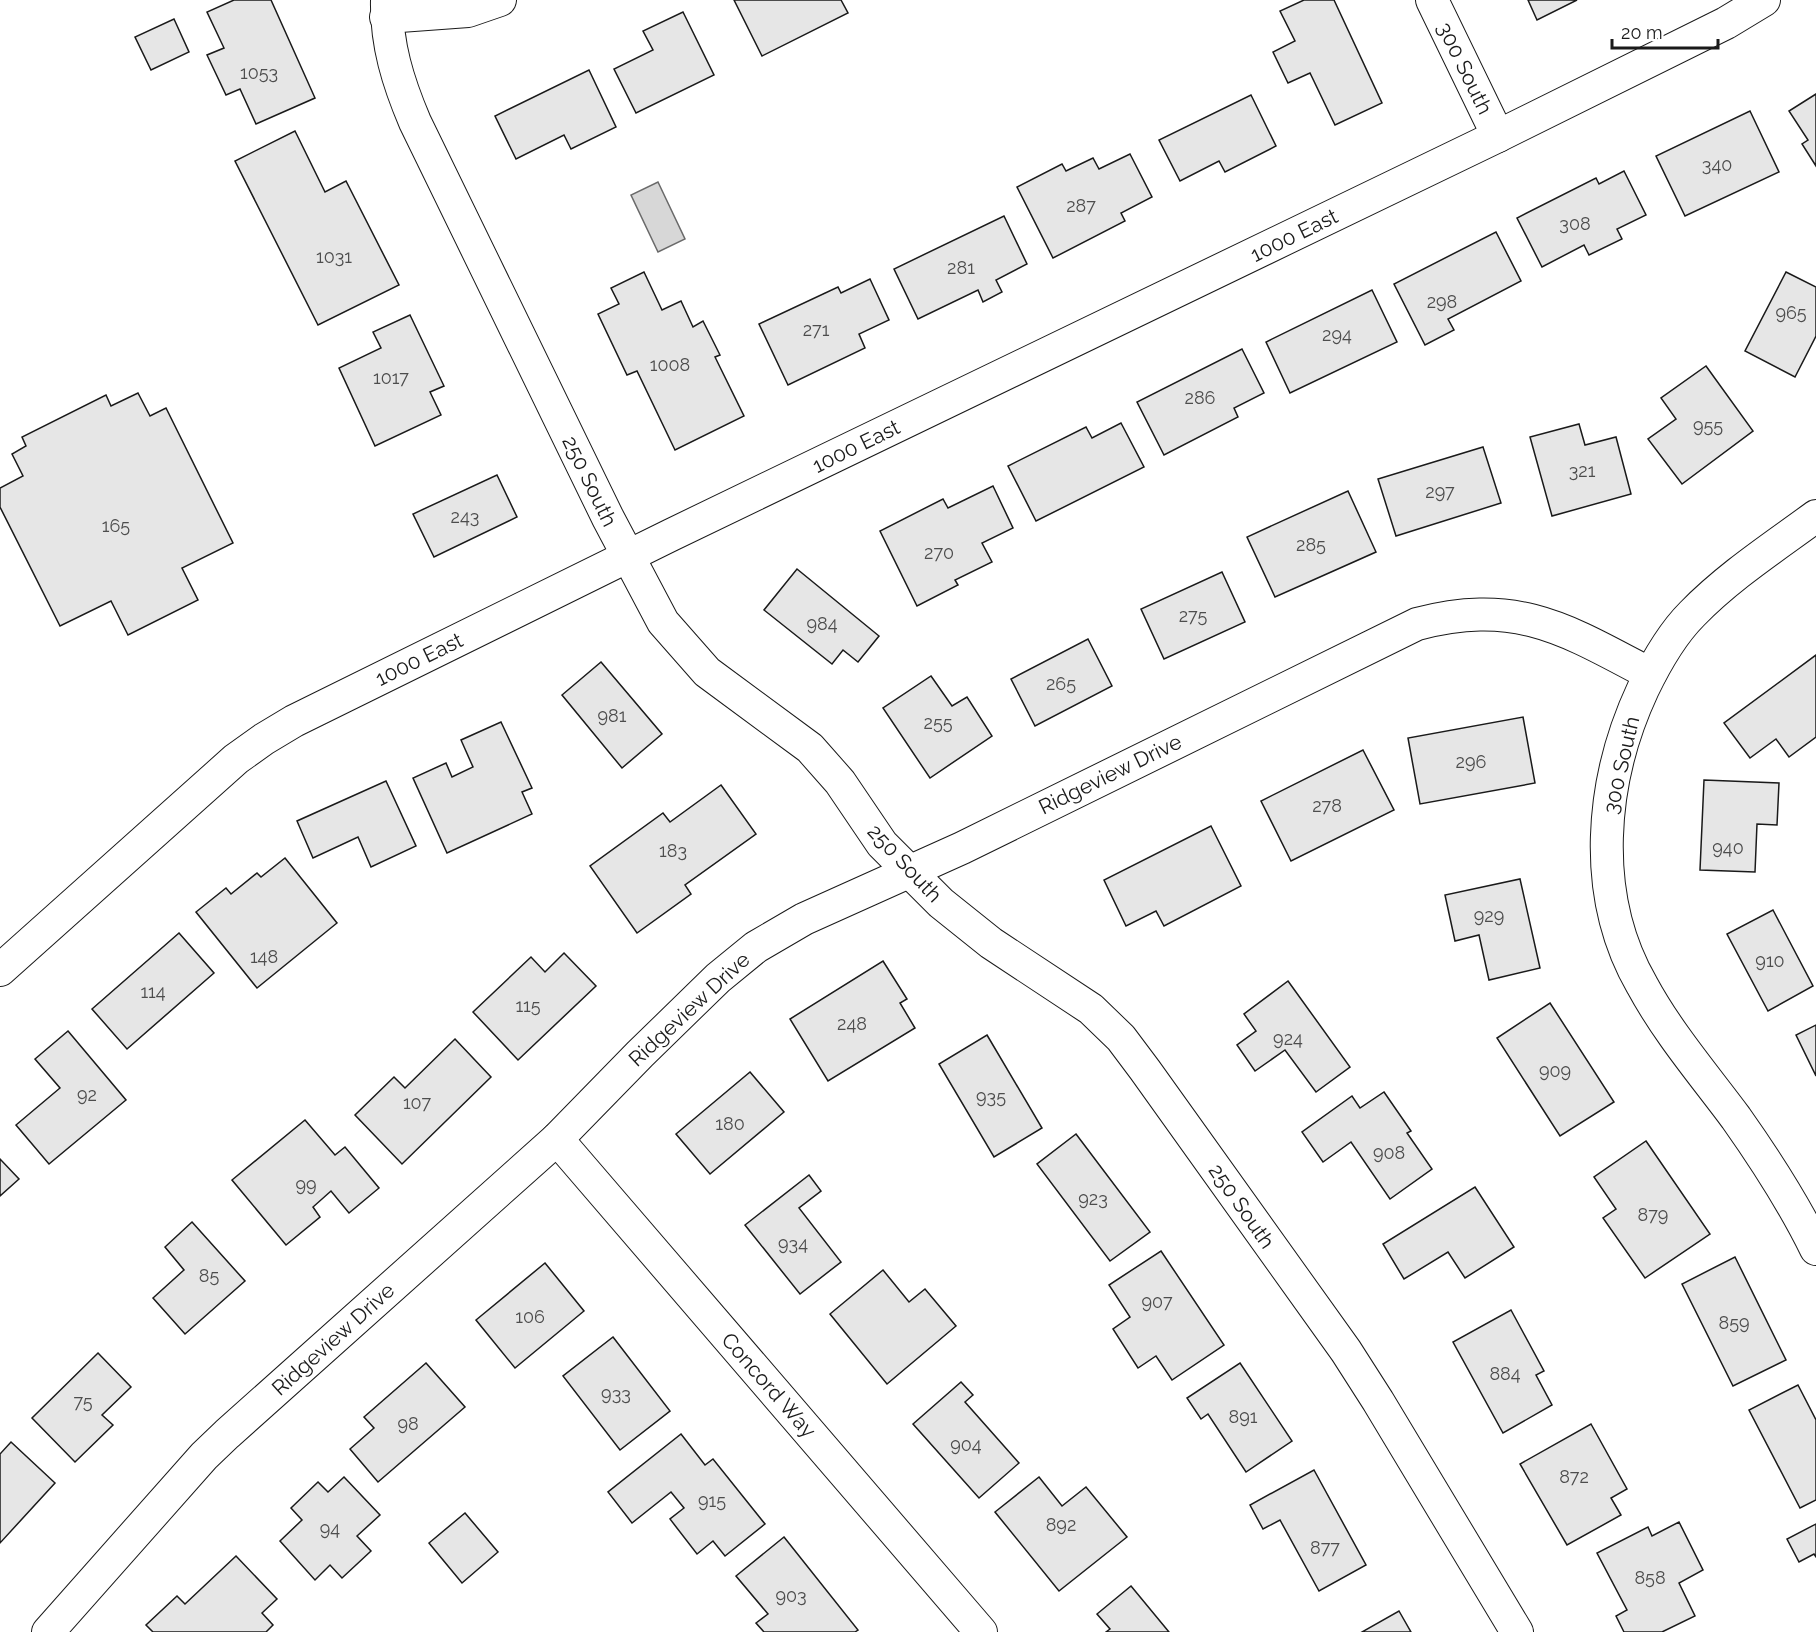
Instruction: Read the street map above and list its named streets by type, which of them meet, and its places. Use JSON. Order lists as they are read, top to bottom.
{
  "streets": {
    "street": [
      "300 South",
      "1000 East",
      "250 South",
      "Ridgeview Drive",
      "Concord Way"
    ]
  },
  "crossings": [
    ["300 South", "1000 East"],
    ["300 South", "Ridgeview Drive"],
    ["1000 East", "250 South"],
    ["250 South", "Ridgeview Drive"],
    ["Ridgeview Drive", "Concord Way"]
  ],
  "house_numbers": [
    "1053",
    "340",
    "287",
    "308",
    "1031",
    "281",
    "298",
    "965",
    "271",
    "294",
    "1008",
    "1017",
    "286",
    "955",
    "321",
    "297",
    "243",
    "165",
    "285",
    "270",
    "275",
    "984",
    "265",
    "981",
    "255",
    "296",
    "278",
    "940",
    "183",
    "929",
    "148",
    "910",
    "114",
    "115",
    "248",
    "924",
    "909",
    "92",
    "935",
    "107",
    "180",
    "908",
    "99",
    "923",
    "879",
    "934",
    "85",
    "907",
    "106",
    "859",
    "884",
    "933",
    "75",
    "891",
    "98",
    "904",
    "872",
    "915",
    "892",
    "94",
    "877",
    "858",
    "903"
  ],
  "scale_bar": "20 m"
}
